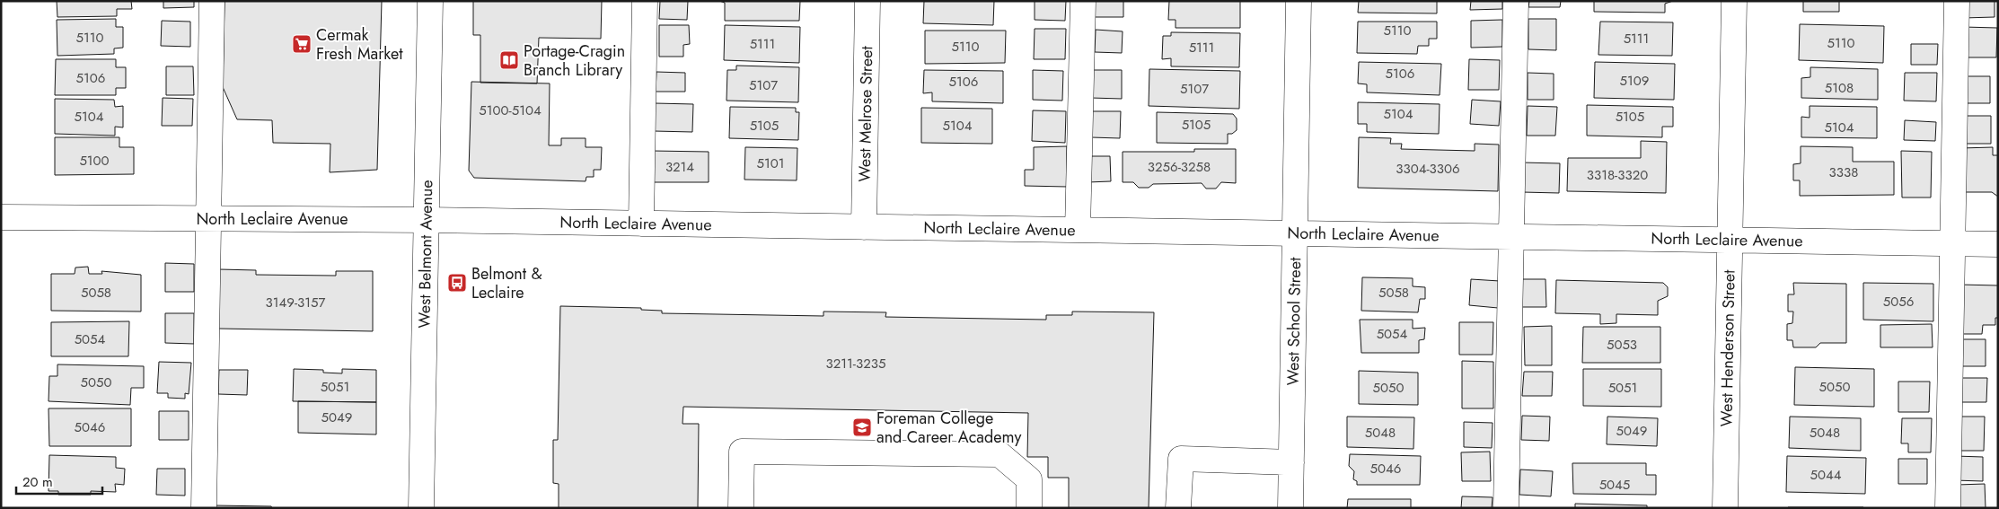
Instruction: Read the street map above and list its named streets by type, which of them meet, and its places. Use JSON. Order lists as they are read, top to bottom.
{
  "streets": {
    "street": [
      "West Melrose Street",
      "North Leclaire Avenue",
      "West Belmont Avenue",
      "West School Street",
      "West Henderson Street"
    ]
  },
  "crossings": [
    ["West Melrose Street", "North Leclaire Avenue"],
    ["North Leclaire Avenue", "West Belmont Avenue"],
    ["North Leclaire Avenue", "West School Street"],
    ["North Leclaire Avenue", "West Henderson Street"]
  ],
  "places": {
    "supermarket": ["Cermak Fresh Market"],
    "library": ["Portage-Cragin Branch Library"],
    "bus stop": ["Belmont & Leclaire"],
    "school or university": ["Foreman College and Career Academy"]
  },
  "house_numbers": [
    "5110",
    "5110",
    "5111",
    "5110",
    "5111",
    "5110",
    "5111",
    "5106",
    "5106",
    "5109",
    "5106",
    "5107",
    "5108",
    "5107",
    "5100-5104",
    "5104",
    "5104",
    "5105",
    "5105",
    "5105",
    "5104",
    "5104",
    "5100",
    "5101",
    "3214",
    "3256-3258",
    "3304-3306",
    "3338",
    "3318-3320",
    "5058",
    "5058",
    "5056",
    "3149-3157",
    "5054",
    "5054",
    "5053",
    "3211-3235",
    "5050",
    "5051",
    "5050",
    "5050",
    "5051",
    "5049",
    "5046",
    "5049",
    "5048",
    "5048",
    "5046",
    "5044",
    "5045"
  ],
  "scale_bar": "20 m"
}
